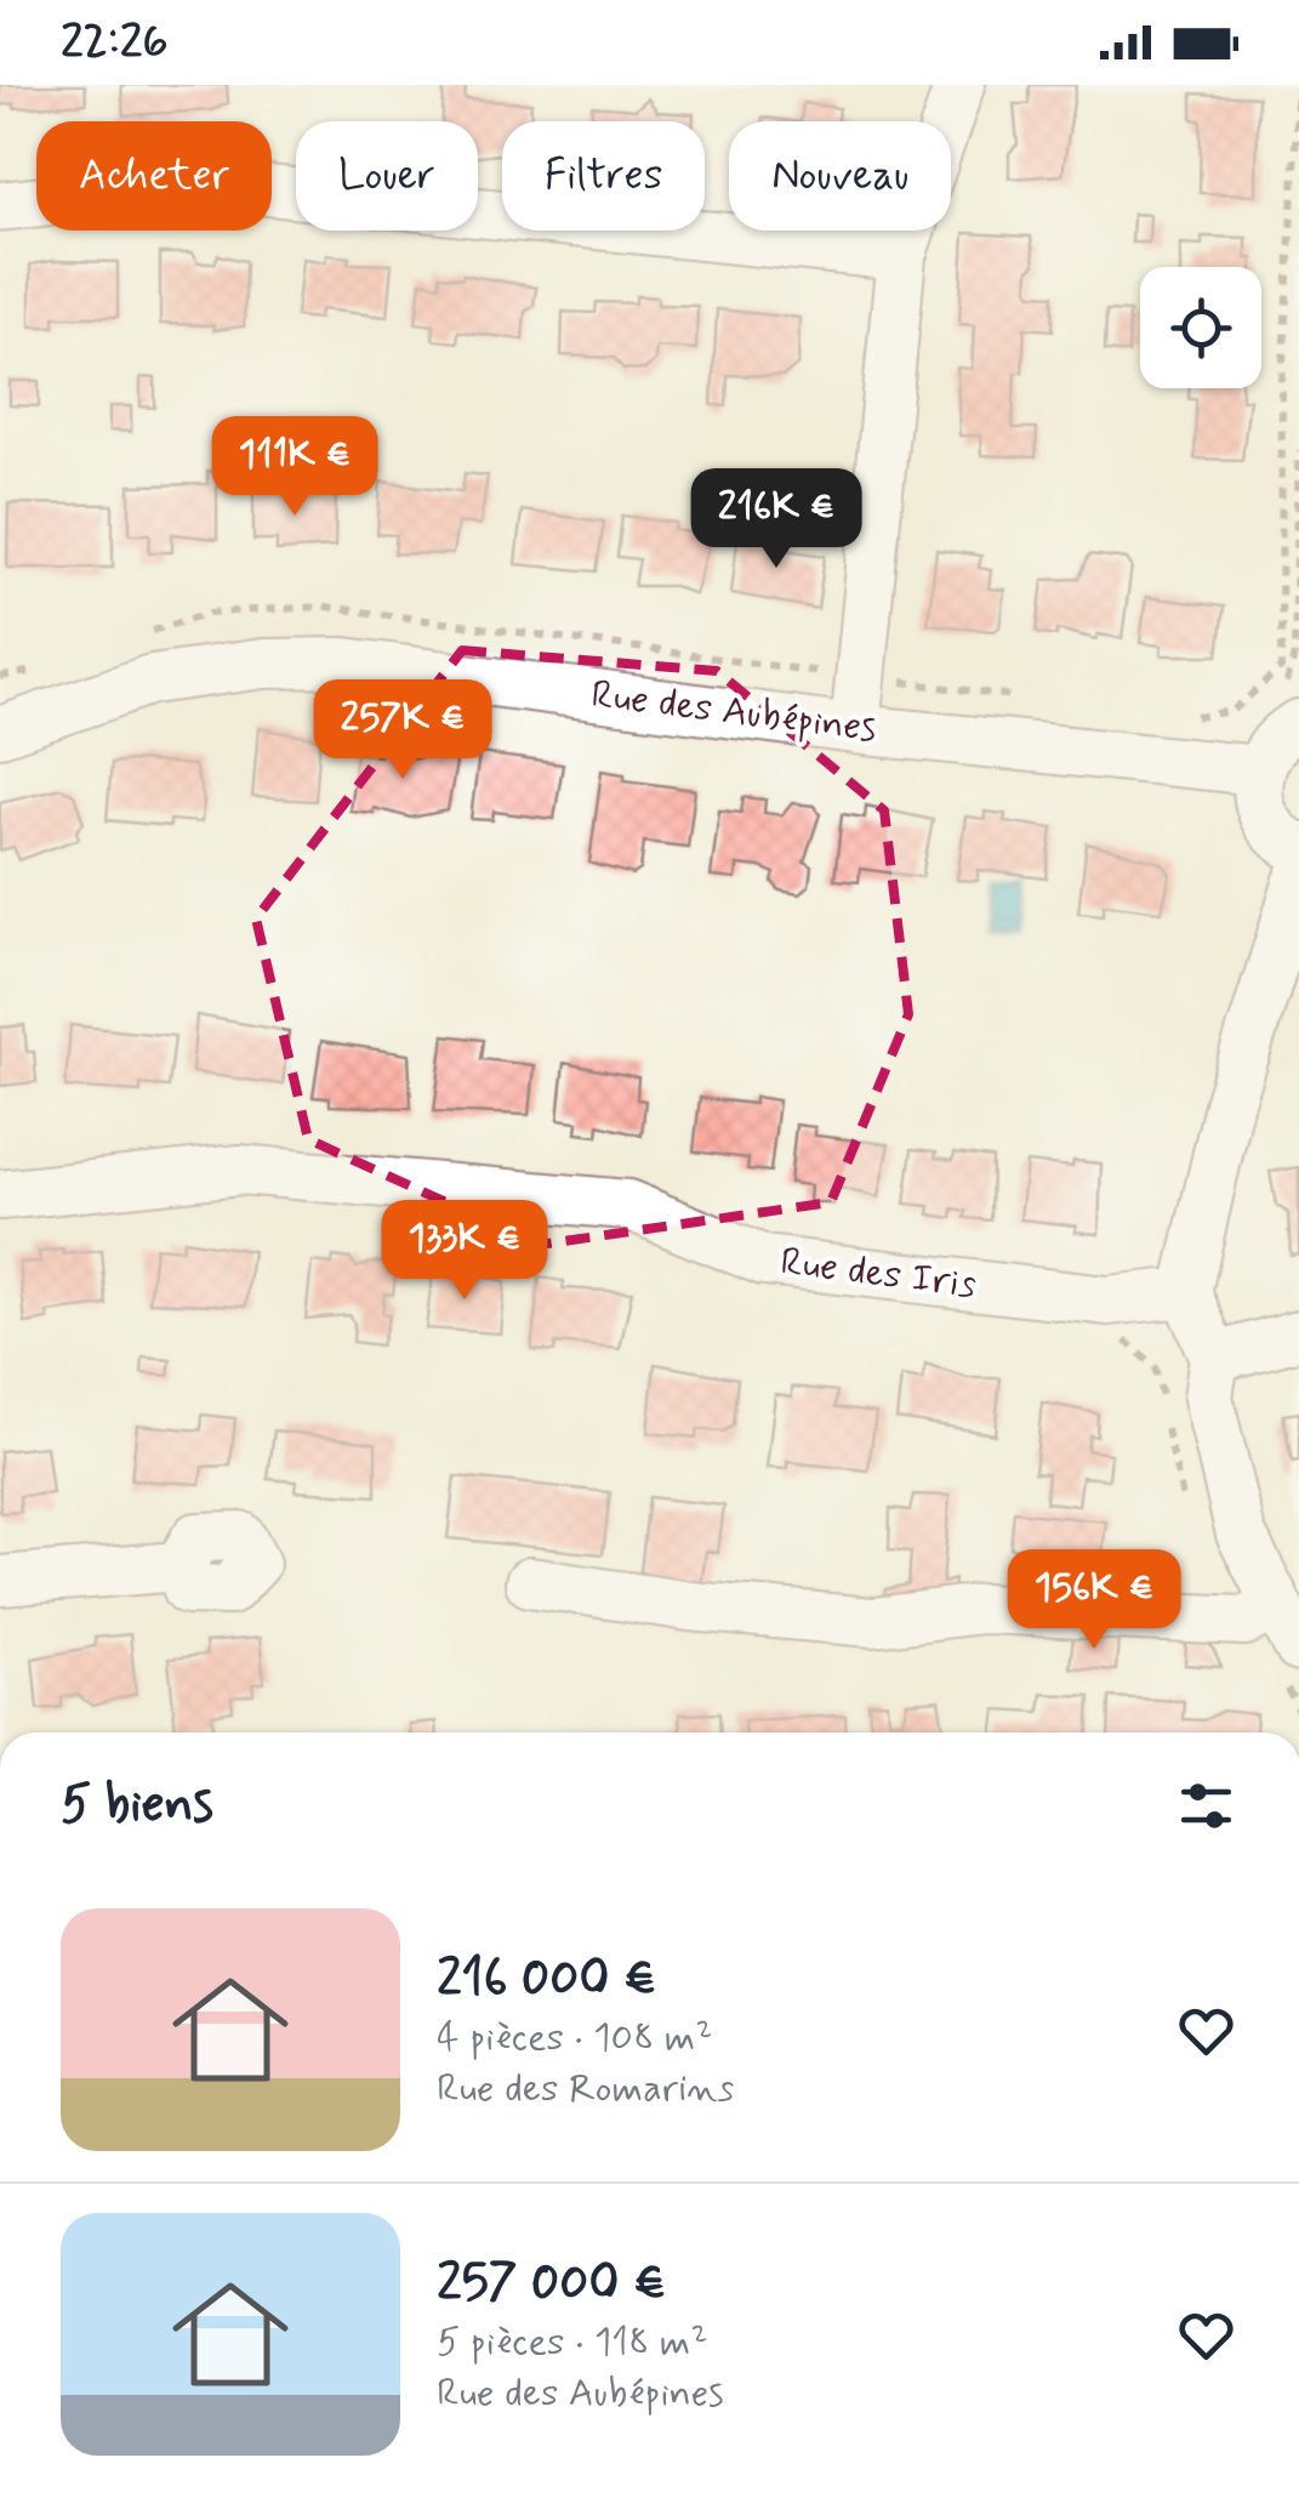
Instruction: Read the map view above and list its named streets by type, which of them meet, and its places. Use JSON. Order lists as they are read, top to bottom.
{
  "streets": {
    "street": ["Rue des Aubépines", "Rue des Iris"]
  },
  "page": {
    "status": "22:26",
    "chip": [
      "Acheter",
      "Louer",
      "Filtres",
      "Nouveau"
    ],
    "price": [
      "111K €",
      "216K €",
      "257K €",
      "133K €",
      "156K €"
    ],
    "heading": "5 biens",
    "list": [
      {
        "name": "216 000 €",
        "note": "4 pièces · 108 m² · Rue des Romarins"
      },
      {
        "name": "257 000 €",
        "note": "5 pièces · 118 m² · Rue des Aubépines"
      }
    ]
  }
}
